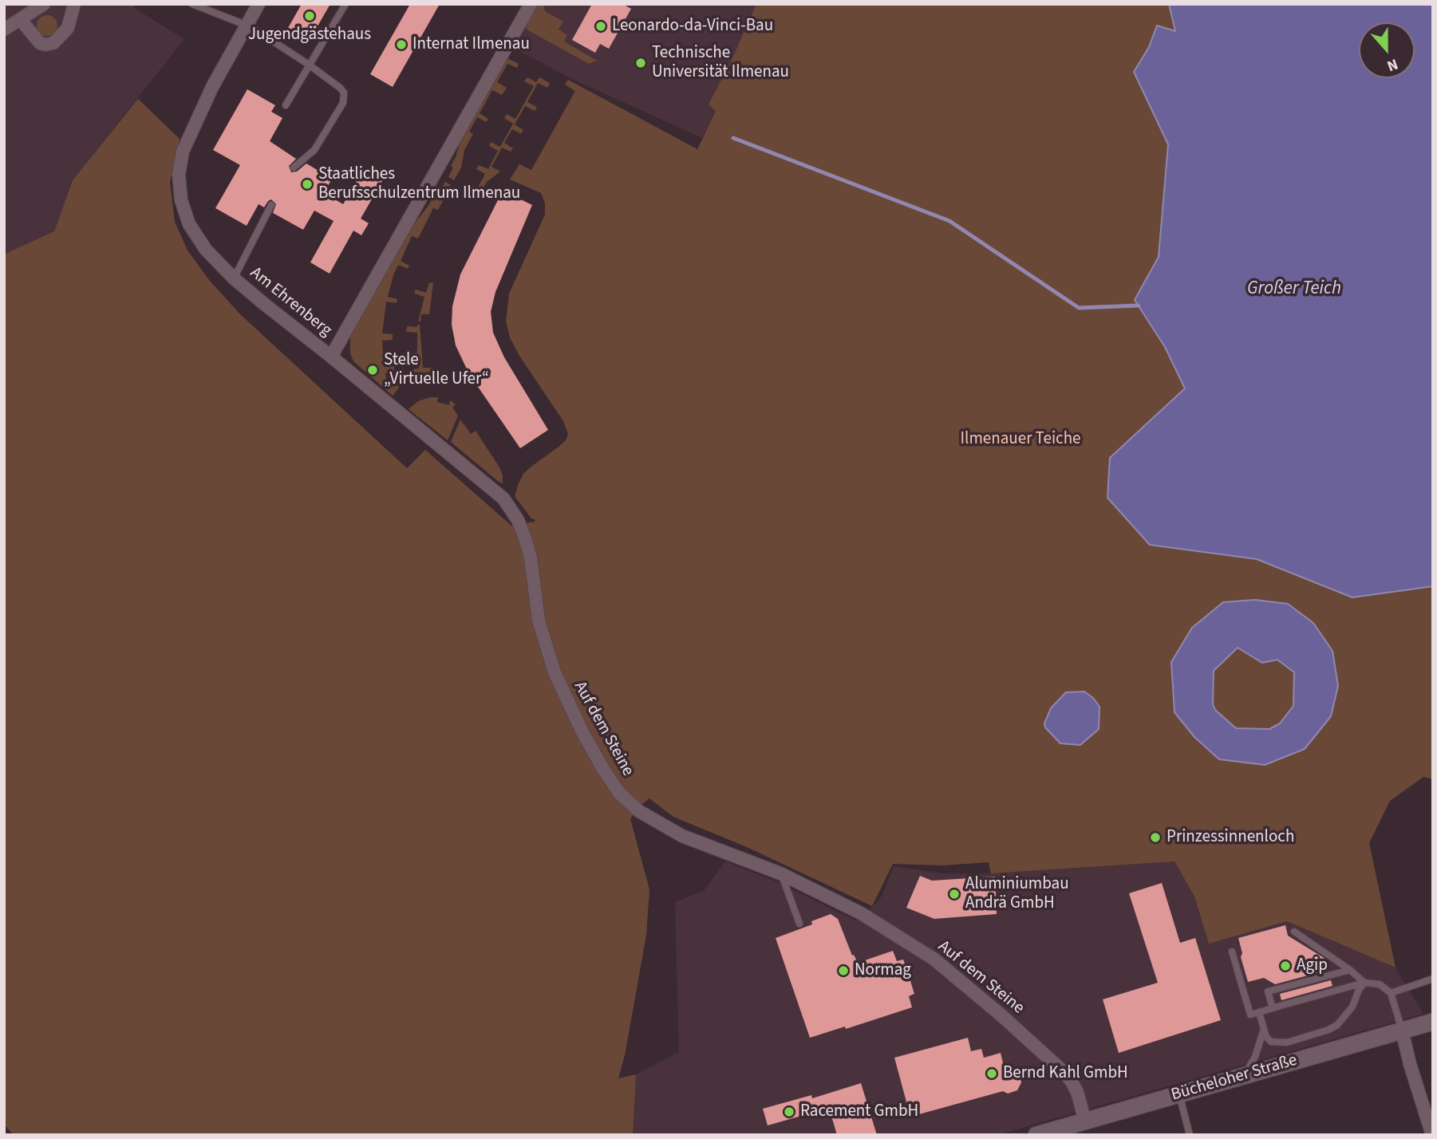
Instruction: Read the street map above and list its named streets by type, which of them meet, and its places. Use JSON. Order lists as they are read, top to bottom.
{
  "streets": {
    "main road": ["Bücheloher Straße"],
    "street": ["Am Ehrenberg", "Auf dem Steine"]
  },
  "crossings": [
    ["Am Ehrenberg", "Auf dem Steine"],
    ["Auf dem Steine", "Bücheloher Straße"]
  ],
  "water": ["Großer Teich"],
  "parks": ["Ilmenauer Teiche"],
  "places": [
    "Jugendgästehaus",
    "Leonardo-da-Vinci-Bau",
    "Internat Ilmenau",
    "Technische Universität Ilmenau",
    "Staatliches Berufsschulzentrum Ilmenau",
    "Stele „Virtuelle Ufer“",
    "Prinzessinnenloch",
    "Aluminiumbau Andrä GmbH",
    "Agip",
    "Normag",
    "Bernd Kahl GmbH",
    "Racement GmbH"
  ],
  "north": "bottom"
}
